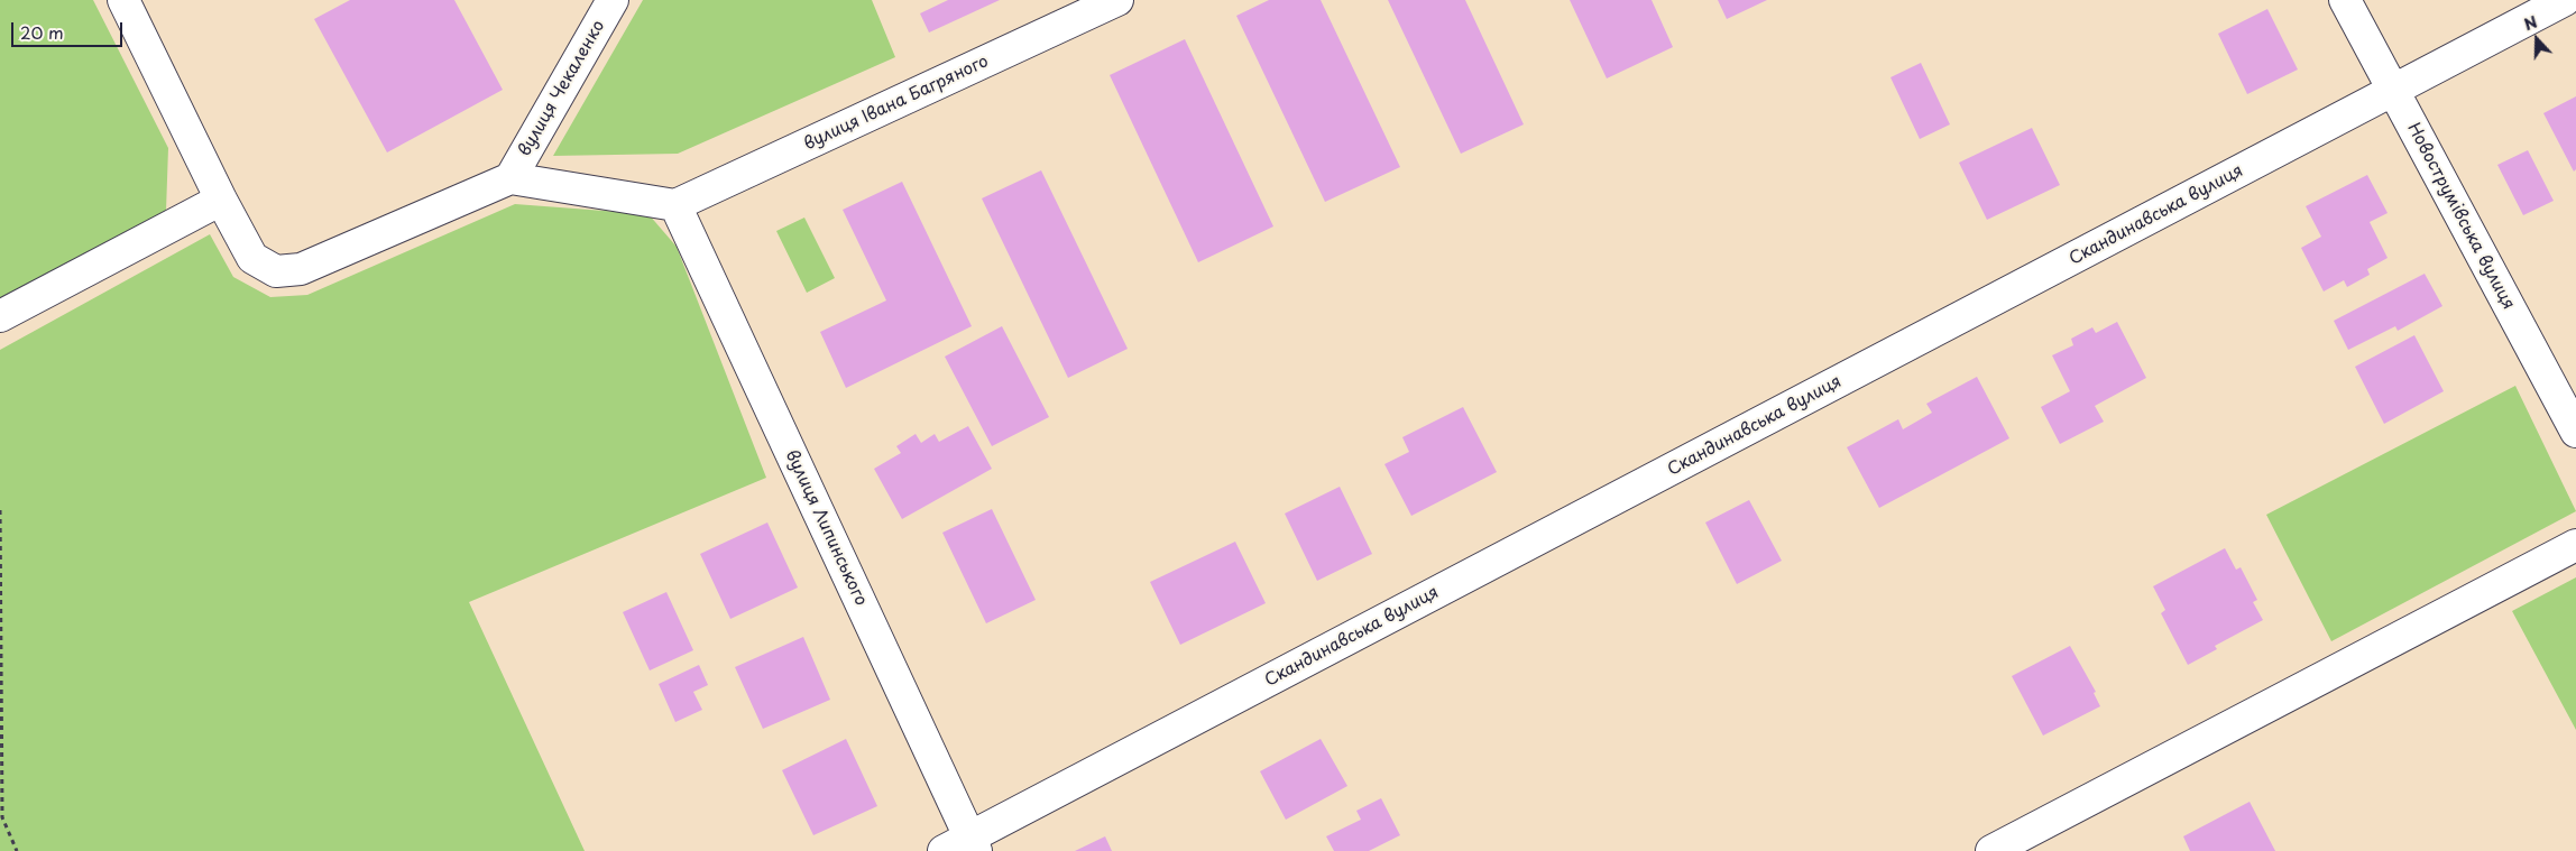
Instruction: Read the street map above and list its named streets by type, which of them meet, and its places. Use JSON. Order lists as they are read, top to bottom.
{
  "streets": {
    "street": [
      "вулиця Чекаленко",
      "вулиця Івана Багряного",
      "Скандинавська вулиця",
      "Новострумівська вулиця",
      "вулиця Липинського"
    ]
  },
  "crossings": [
    ["вулиця Івана Багряного", "вулиця Липинського"],
    ["Скандинавська вулиця", "Новострумівська вулиця"],
    ["Скандинавська вулиця", "вулиця Липинського"]
  ],
  "scale_bar": "20 m",
  "north": "top"
}
